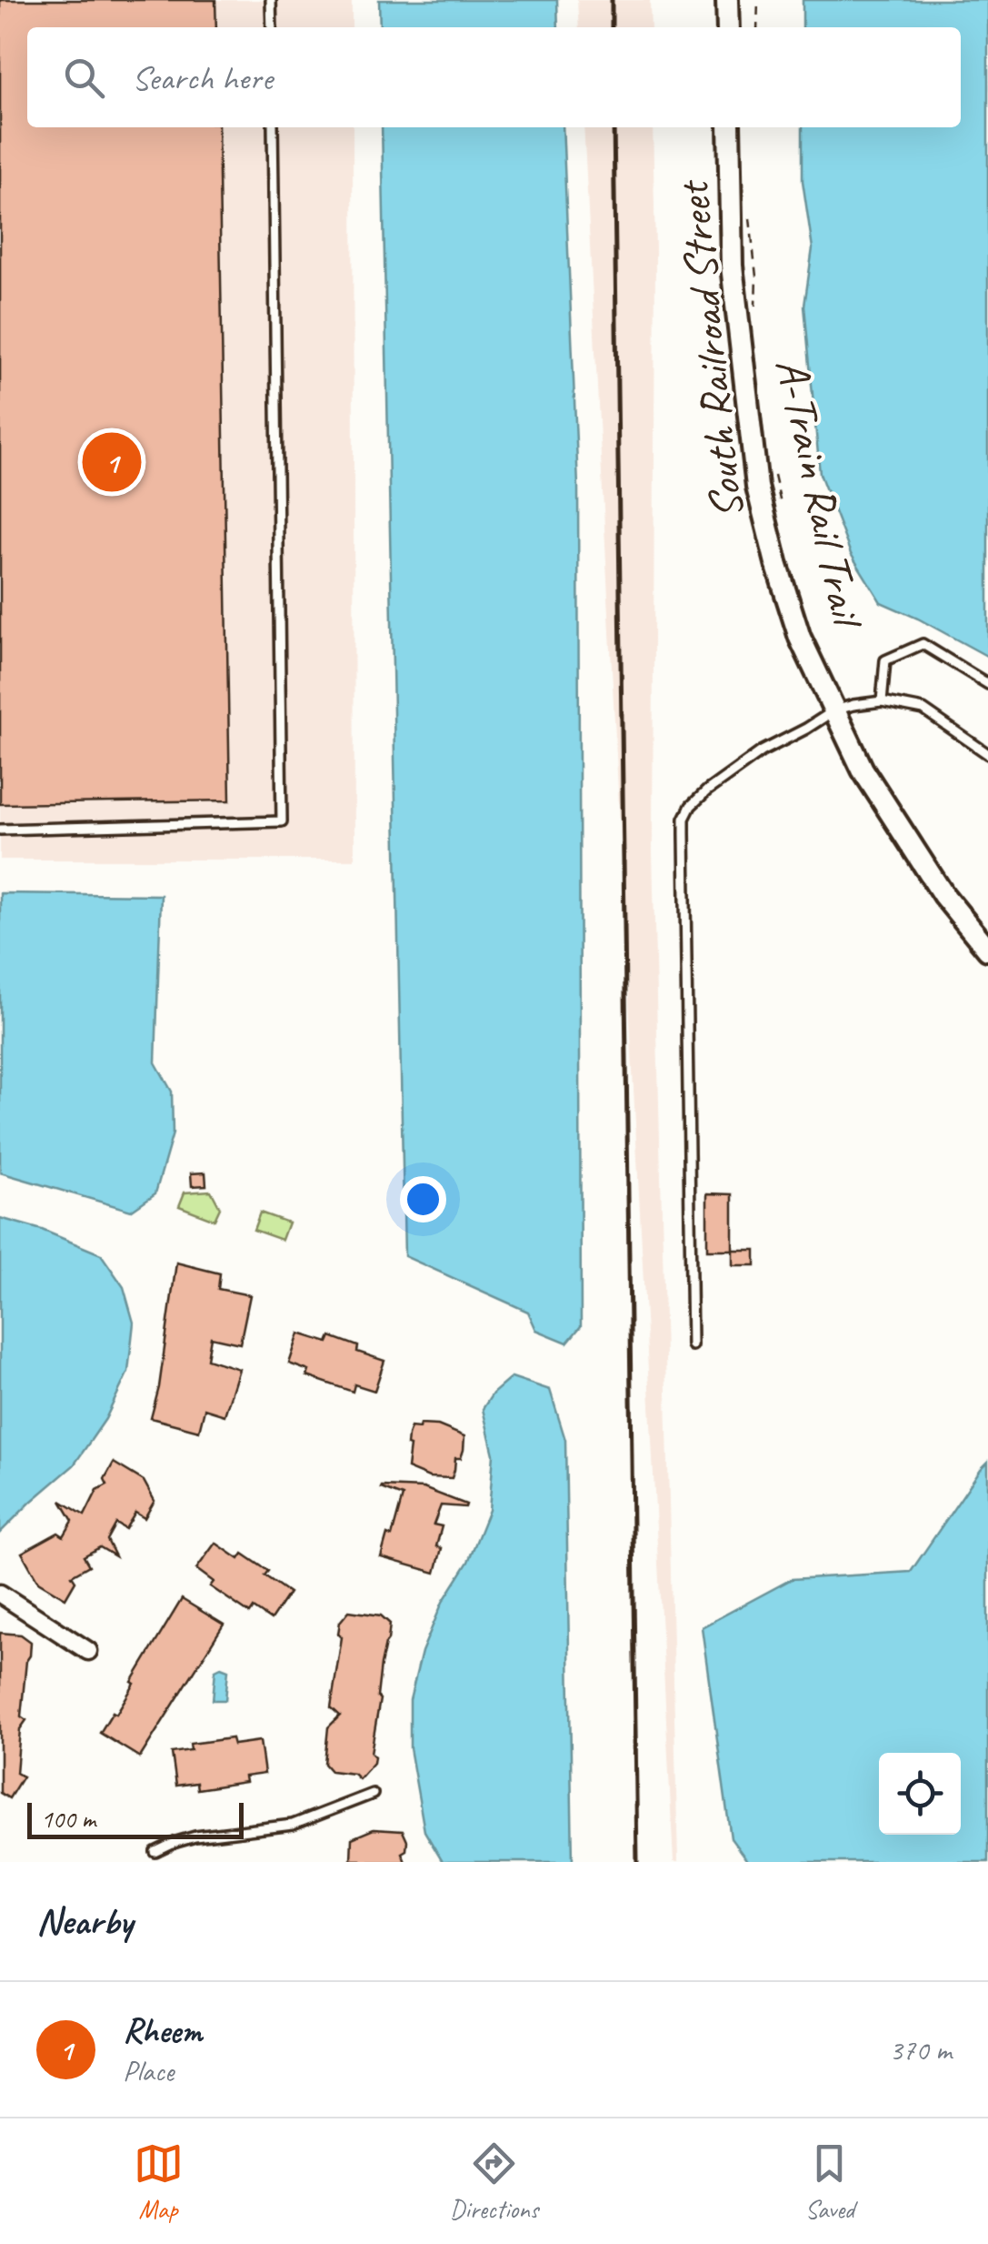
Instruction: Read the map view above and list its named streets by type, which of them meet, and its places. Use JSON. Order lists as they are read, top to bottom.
{
  "streets": {
    "street": ["South Railroad Street"],
    "path": ["A-Train Rail Trail"]
  },
  "scale_bar": "100 m",
  "page": {
    "search": "Search here",
    "pins": "1",
    "scale": "100 m",
    "heading": "Nearby",
    "list": [
      {
        "mark": "1",
        "name": "Rheem",
        "note": "Place",
        "value": "370 m"
      }
    ],
    "nav": ["Map", "Directions", "Saved"]
  }
}
